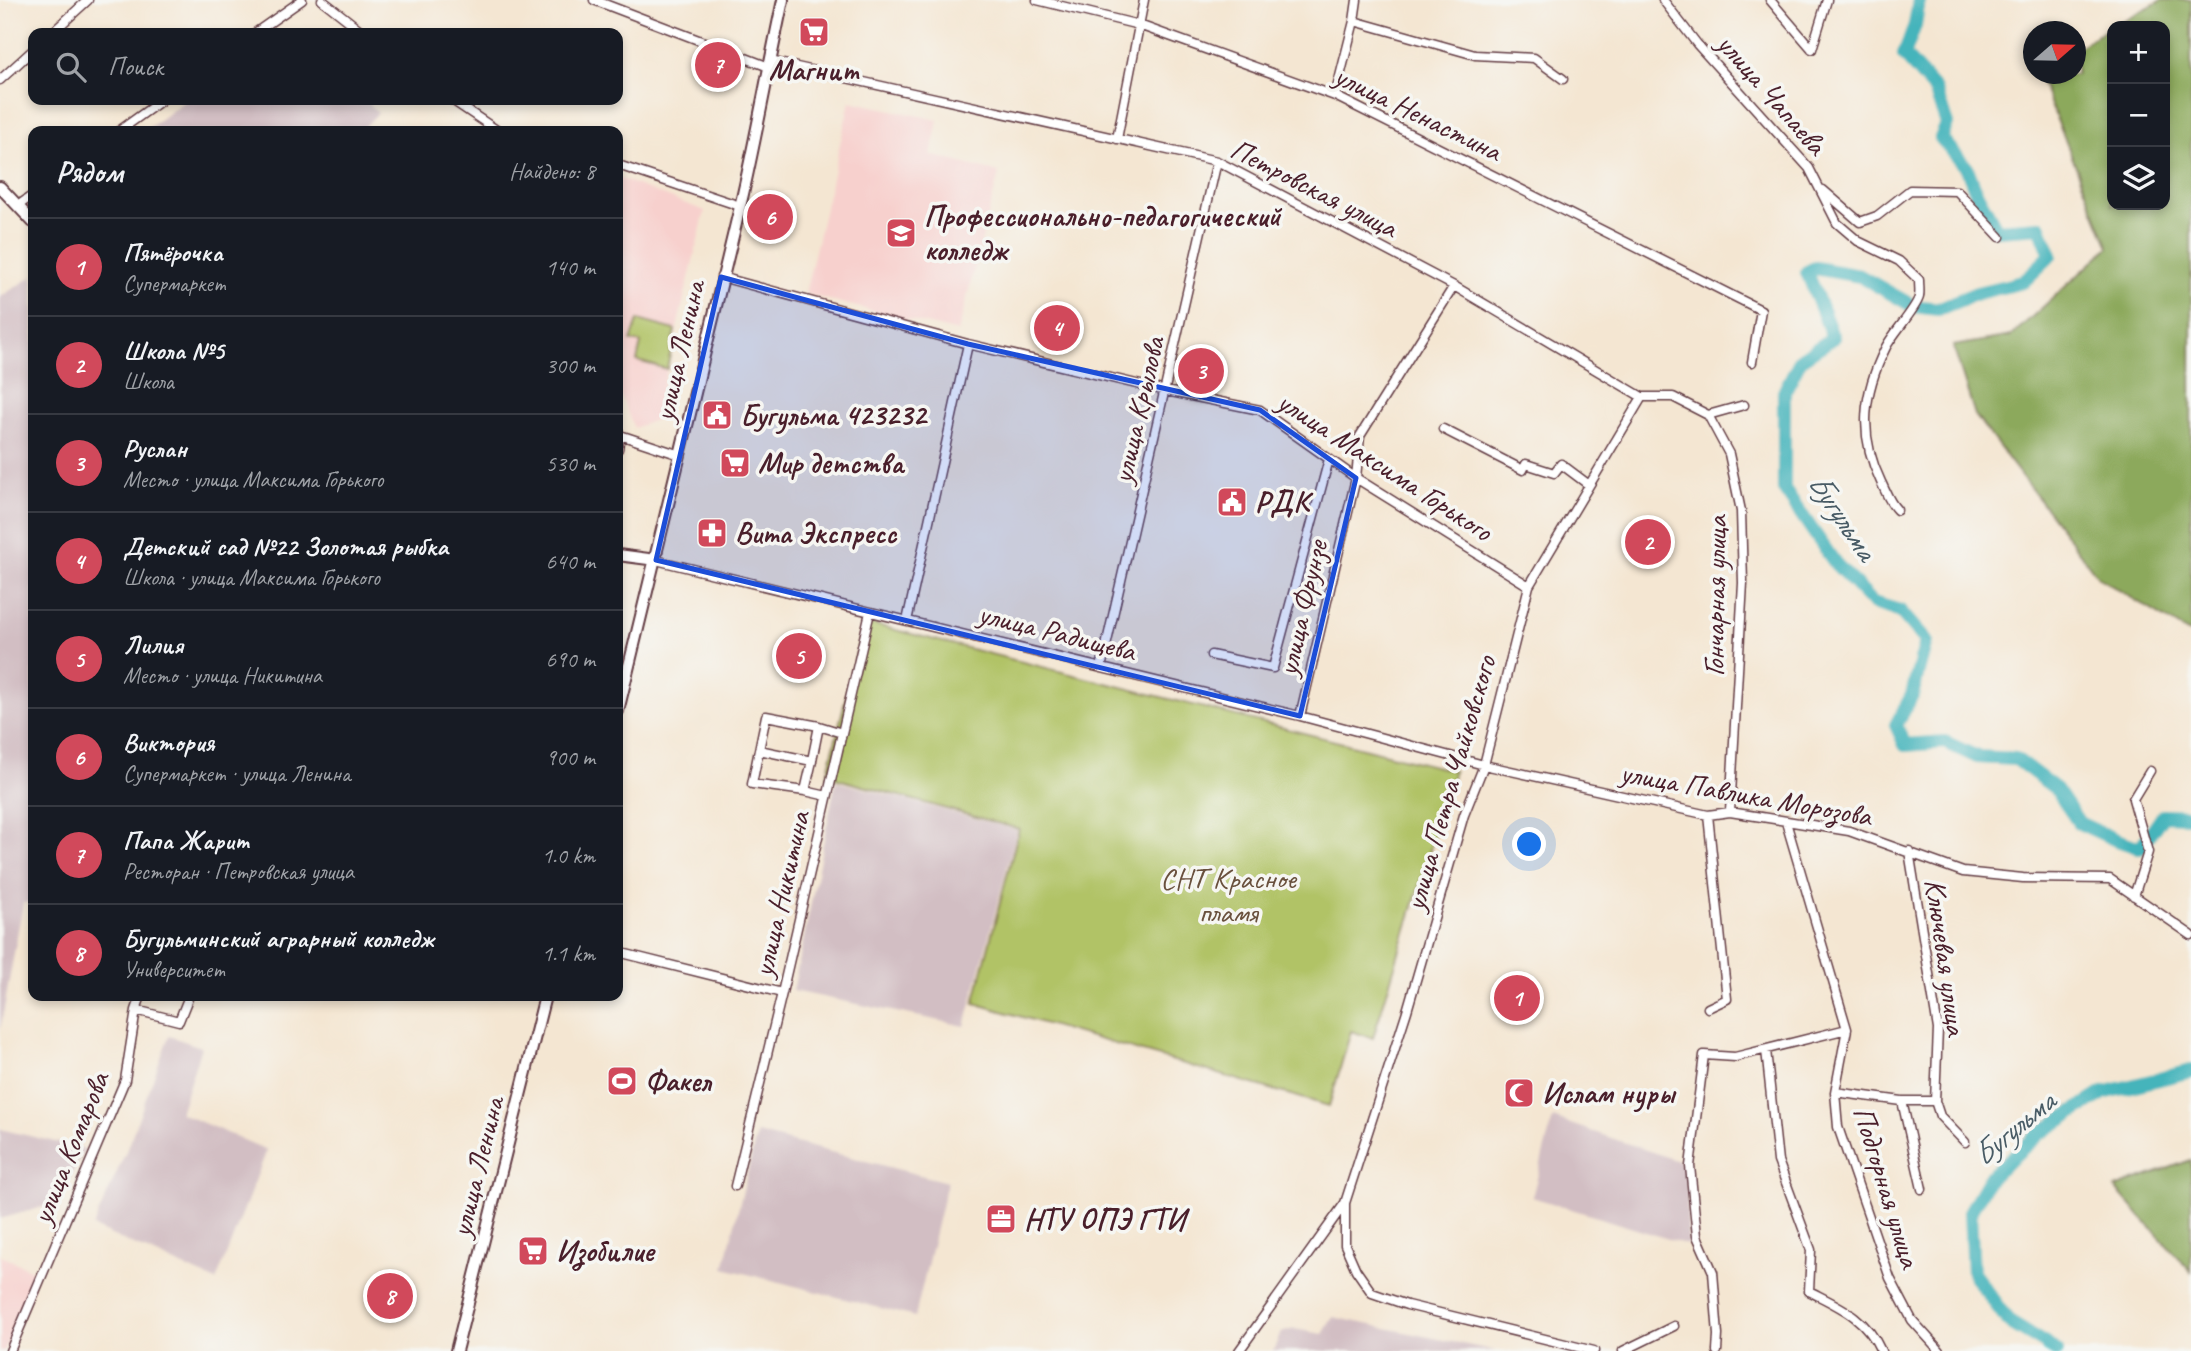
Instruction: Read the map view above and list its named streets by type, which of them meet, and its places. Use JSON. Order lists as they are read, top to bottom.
{
  "streets": {
    "main road": ["улица Ленина", "улица Радищева"],
    "street": [
      "улица Чапаева",
      "улица Ненастина",
      "Петровская улица",
      "улица Крылова",
      "улица Максима Горького",
      "Гончарная улица",
      "улица Фрунзе",
      "улица Петра Чайковского",
      "улица Павлика Морозова",
      "улица Никитина",
      "Ключевая улица",
      "улица Комарова",
      "Подгорная улица"
    ]
  },
  "crossings": [
    ["Петровская улица", "улица Ленина"],
    ["Петровская улица", "улица Крылова"],
    ["Петровская улица", "улица Фрунзе"],
    ["Петровская улица", "улица Петра Чайковского"],
    ["улица Ленина", "улица Максима Горького"],
    ["улица Ленина", "улица Радищева"],
    ["улица Крылова", "улица Максима Горького"],
    ["улица Крылова", "улица Радищева"],
    ["улица Максима Горького", "улица Фрунзе"],
    ["улица Максима Горького", "улица Петра Чайковского"],
    ["Гончарная улица", "улица Павлика Морозова"],
    ["улица Фрунзе", "улица Радищева"],
    ["улица Радищева", "улица Петра Чайковского"],
    ["улица Радищева", "улица Павлика Морозова"],
    ["улица Радищева", "улица Никитина"],
    ["улица Петра Чайковского", "улица Павлика Морозова"],
    ["улица Павлика Морозова", "Ключевая улица"],
    ["улица Павлика Морозова", "Подгорная улица"]
  ],
  "water": ["Бугульма"],
  "parks": ["СНТ Красное пламя"],
  "places": {
    "supermarket": ["Магнит", "Мир детства", "Изобилие"],
    "school or university": ["Профессионально-педагогический колледж"],
    "public building": ["Бугульма 423232", "РДК"],
    "pharmacy": ["Вита Экспресс"],
    "sports": ["Факел"],
    "mosque": ["Ислам нуры"],
    "office": ["НТУ ОПЭ ГТИ"]
  },
  "north": "right",
  "page": {
    "map_buttons": ["+", "−"],
    "search": "Поиск",
    "pins": [
      "7",
      "6",
      "4",
      "3",
      "2",
      "5",
      "1",
      "8"
    ],
    "heading": ["Рядом", "Найдено: 8"],
    "list": [
      {
        "mark": "1",
        "name": "Пятёрочка",
        "note": "Супермаркет",
        "value": "140 m"
      },
      {
        "mark": "2",
        "name": "Школа №5",
        "note": "Школа",
        "value": "300 m"
      },
      {
        "mark": "3",
        "name": "Руслан",
        "note": "Место · улица Максима Горького",
        "value": "530 m"
      },
      {
        "mark": "4",
        "name": "Детский сад №22 Золотая рыбка",
        "note": "Школа · улица Максима Горького",
        "value": "640 m"
      },
      {
        "mark": "5",
        "name": "Лилия",
        "note": "Место · улица Никитина",
        "value": "690 m"
      },
      {
        "mark": "6",
        "name": "Виктория",
        "note": "Супермаркет · улица Ленина",
        "value": "900 m"
      },
      {
        "mark": "7",
        "name": "Папа Жарит",
        "note": "Ресторан · Петровская улица",
        "value": "1.0 km"
      },
      {
        "mark": "8",
        "name": "Бугульминский аграрный колледж",
        "note": "Университет",
        "value": "1.1 km"
      }
    ]
  }
}
